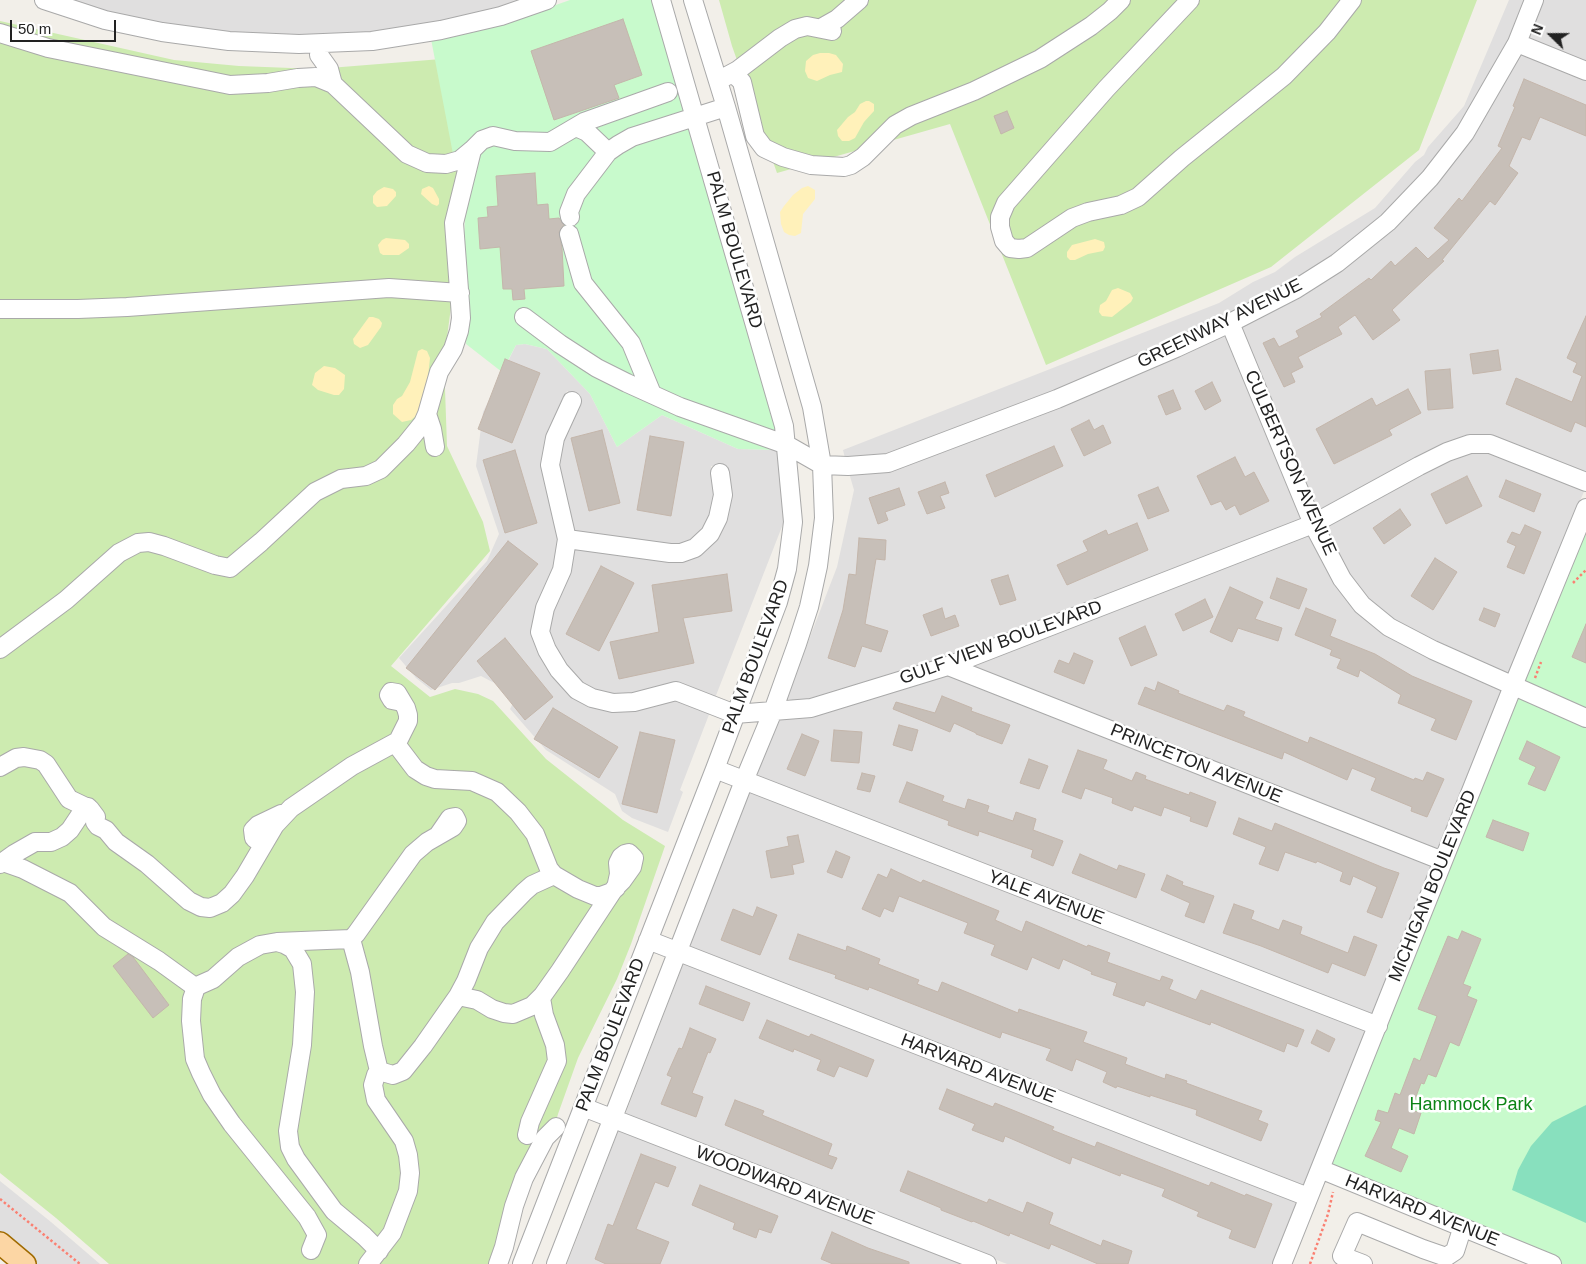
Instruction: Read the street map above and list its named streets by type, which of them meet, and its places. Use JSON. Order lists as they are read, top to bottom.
{
  "streets": {
    "street": [
      "PALM BOULEVARD",
      "GREENWAY AVENUE",
      "CULBERTSON AVENUE",
      "GULF VIEW BOULEVARD",
      "PRINCETON AVENUE",
      "MICHIGAN BOULEVARD",
      "YALE AVENUE",
      "HARVARD AVENUE",
      "WOODWARD AVENUE"
    ]
  },
  "crossings": [
    ["PALM BOULEVARD", "GREENWAY AVENUE"],
    ["PALM BOULEVARD", "GULF VIEW BOULEVARD"],
    ["PALM BOULEVARD", "YALE AVENUE"],
    ["PALM BOULEVARD", "HARVARD AVENUE"],
    ["PALM BOULEVARD", "WOODWARD AVENUE"],
    ["GREENWAY AVENUE", "CULBERTSON AVENUE"],
    ["CULBERTSON AVENUE", "GULF VIEW BOULEVARD"],
    ["CULBERTSON AVENUE", "MICHIGAN BOULEVARD"],
    ["GULF VIEW BOULEVARD", "PRINCETON AVENUE"],
    ["PRINCETON AVENUE", "MICHIGAN BOULEVARD"],
    ["MICHIGAN BOULEVARD", "YALE AVENUE"],
    ["MICHIGAN BOULEVARD", "HARVARD AVENUE"]
  ],
  "parks": ["Hammock Park"],
  "scale_bar": "50 m",
  "north": "left"
}
